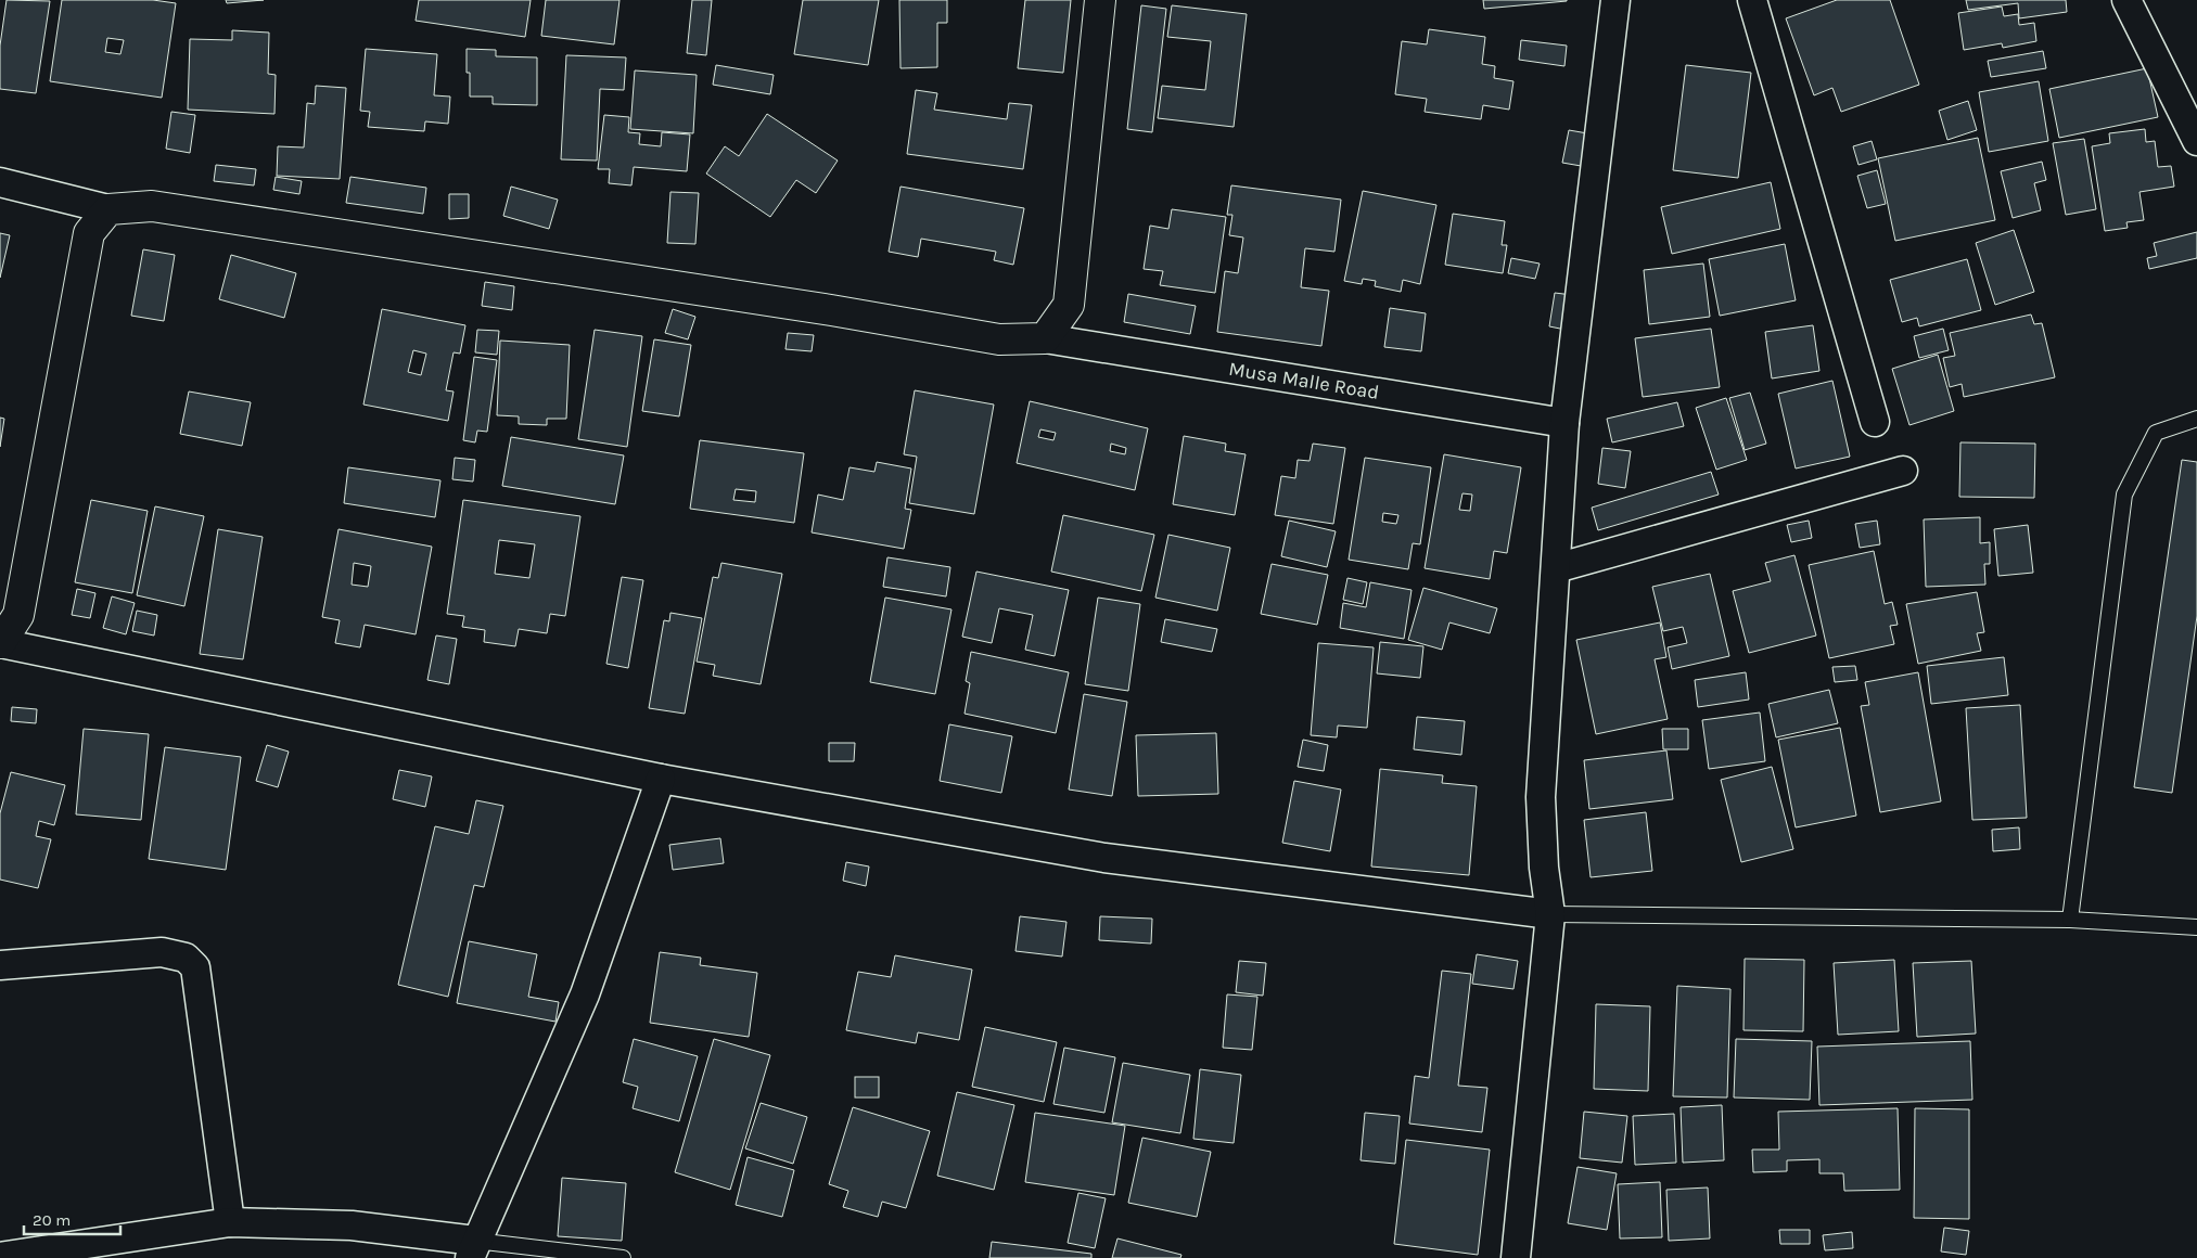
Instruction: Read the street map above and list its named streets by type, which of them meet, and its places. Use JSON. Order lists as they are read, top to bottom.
{
  "streets": {
    "street": ["Musa Malle Road"]
  },
  "scale_bar": "20 m"
}
